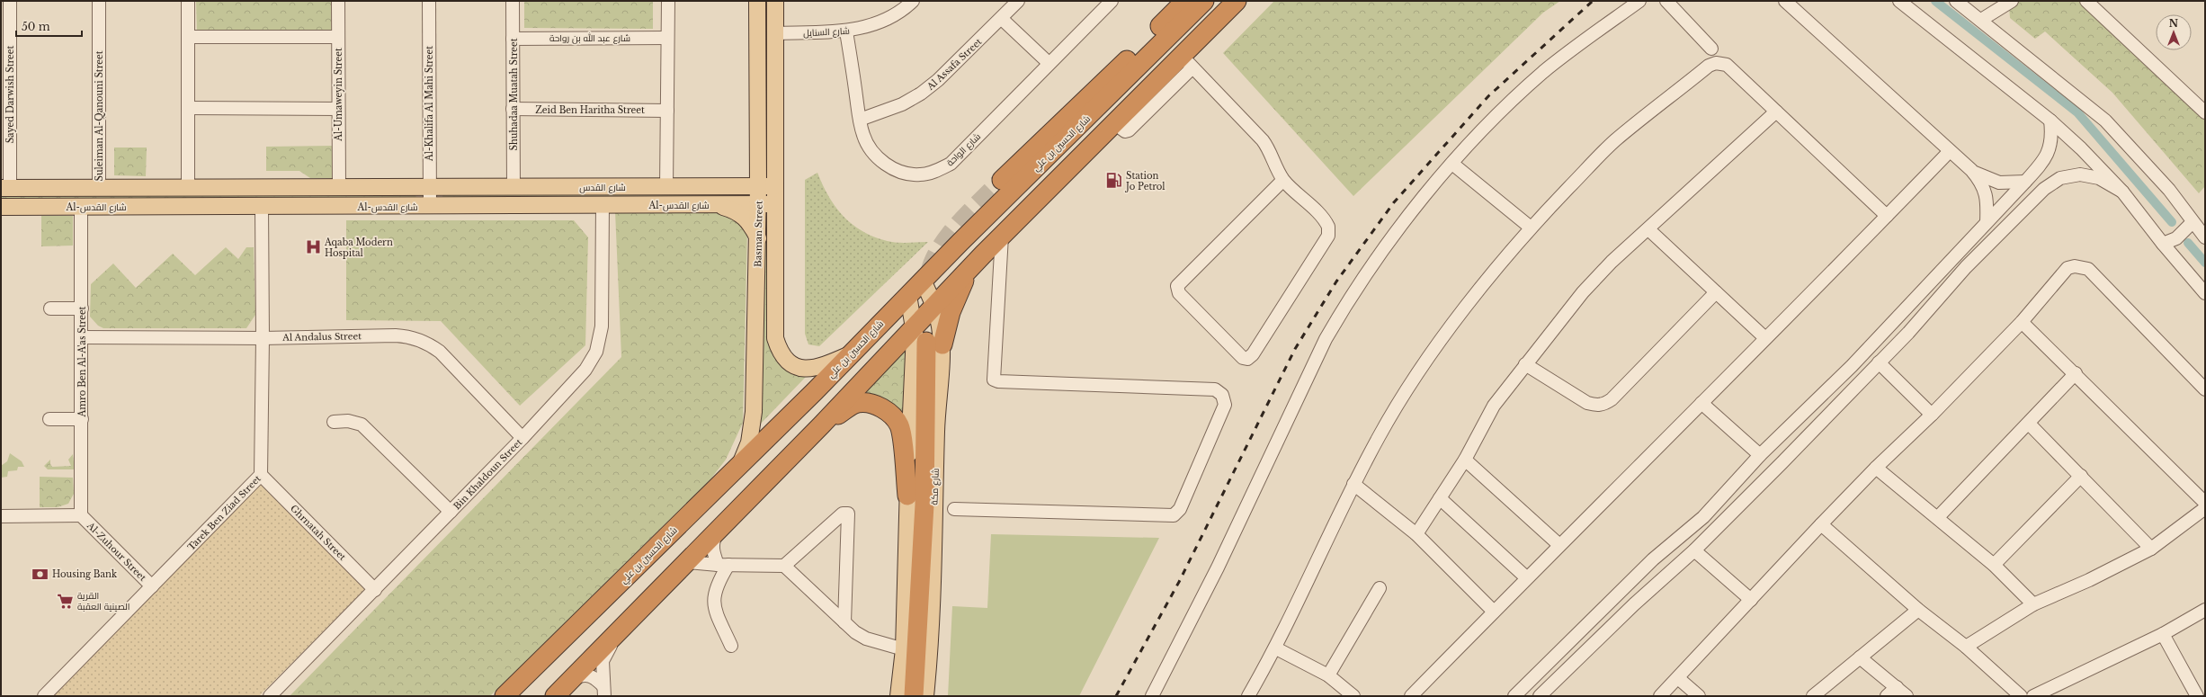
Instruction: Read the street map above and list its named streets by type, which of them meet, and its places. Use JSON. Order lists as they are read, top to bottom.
{
  "streets": {
    "highway": ["شارع الحسين بن علي"],
    "main road": [
      "شارع القدس",
      "Al-شارع القدس",
      "Basman Street",
      "شارع مكة"
    ],
    "street": [
      "شارع السنايل",
      "شارع عبد الله بن رواحة",
      "Al Assafa Street",
      "Sayed Darwish Street",
      "Al-Umaweyin Street",
      "Shuhadaa Muatah Street",
      "Al-Khalifa Al Mahi Street",
      "Zeid Ben Haritha Street",
      "Suleiman Al-Qanouni Street",
      "شارع الواحة",
      "Al Andalus Street",
      "Amro Ben Al-A'as Street",
      "Bin Khaldoun Street",
      "Tarek Ben Ziad Street",
      "Ghrnatah Street",
      "Al-Zuhour Street"
    ]
  },
  "crossings": [
    ["شارع السنايل", "شارع الواحة"],
    ["شارع السنايل", "Basman Street"],
    ["شارع عبد الله بن رواحة", "Shuhadaa Muatah Street"],
    ["Al Assafa Street", "شارع الواحة"],
    ["Shuhadaa Muatah Street", "Zeid Ben Haritha Street"],
    ["Shuhadaa Muatah Street", "شارع القدس"],
    ["Al-Khalifa Al Mahi Street", "شارع القدس"],
    ["Al-Khalifa Al Mahi Street", "Al-شارع القدس"],
    ["شارع الحسين بن علي", "Basman Street"],
    ["شارع الحسين بن علي", "شارع مكة"],
    ["شارع القدس", "Basman Street"],
    ["Al-شارع القدس", "Basman Street"],
    ["Al-شارع القدس", "Amro Ben Al-A'as Street"],
    ["Al-شارع القدس", "Bin Khaldoun Street"],
    ["Al-شارع القدس", "Tarek Ben Ziad Street"],
    ["Al Andalus Street", "Amro Ben Al-A'as Street"],
    ["Al Andalus Street", "Bin Khaldoun Street"],
    ["Al Andalus Street", "Tarek Ben Ziad Street"],
    ["Amro Ben Al-A'as Street", "Al-Zuhour Street"],
    ["Bin Khaldoun Street", "Ghrnatah Street"],
    ["Tarek Ben Ziad Street", "Ghrnatah Street"],
    ["Tarek Ben Ziad Street", "Al-Zuhour Street"]
  ],
  "places": {
    "fuel station": ["Station Jo Petrol"],
    "hospital": ["Aqaba Modern Hospital"],
    "bank": ["Housing Bank"],
    "supermarket": ["القرية الصينية العقبة"]
  },
  "scale_bar": "50 m",
  "north": "top"
}
